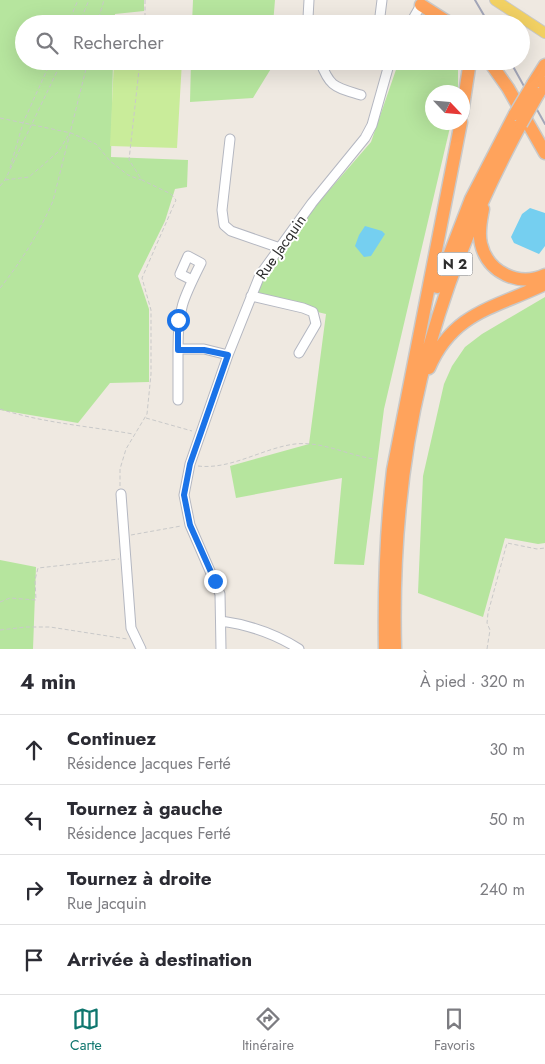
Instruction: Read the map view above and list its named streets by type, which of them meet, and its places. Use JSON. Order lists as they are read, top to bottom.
{
  "streets": {
    "highway": ["N 2"],
    "street": ["Rue Jacquin"]
  },
  "north": "bottom right",
  "page": {
    "search": "Rechercher",
    "heading": ["4 min", "À pied · 320 m"],
    "list": [
      ["Continuez", "Résidence Jacques Ferté", "30 m"],
      ["Tournez à gauche", "Résidence Jacques Ferté", "50 m"],
      ["Tournez à droite", "Rue Jacquin", "240 m"],
      "Arrivée à destination"
    ],
    "nav": ["Carte", "Itinéraire", "Favoris"]
  }
}
